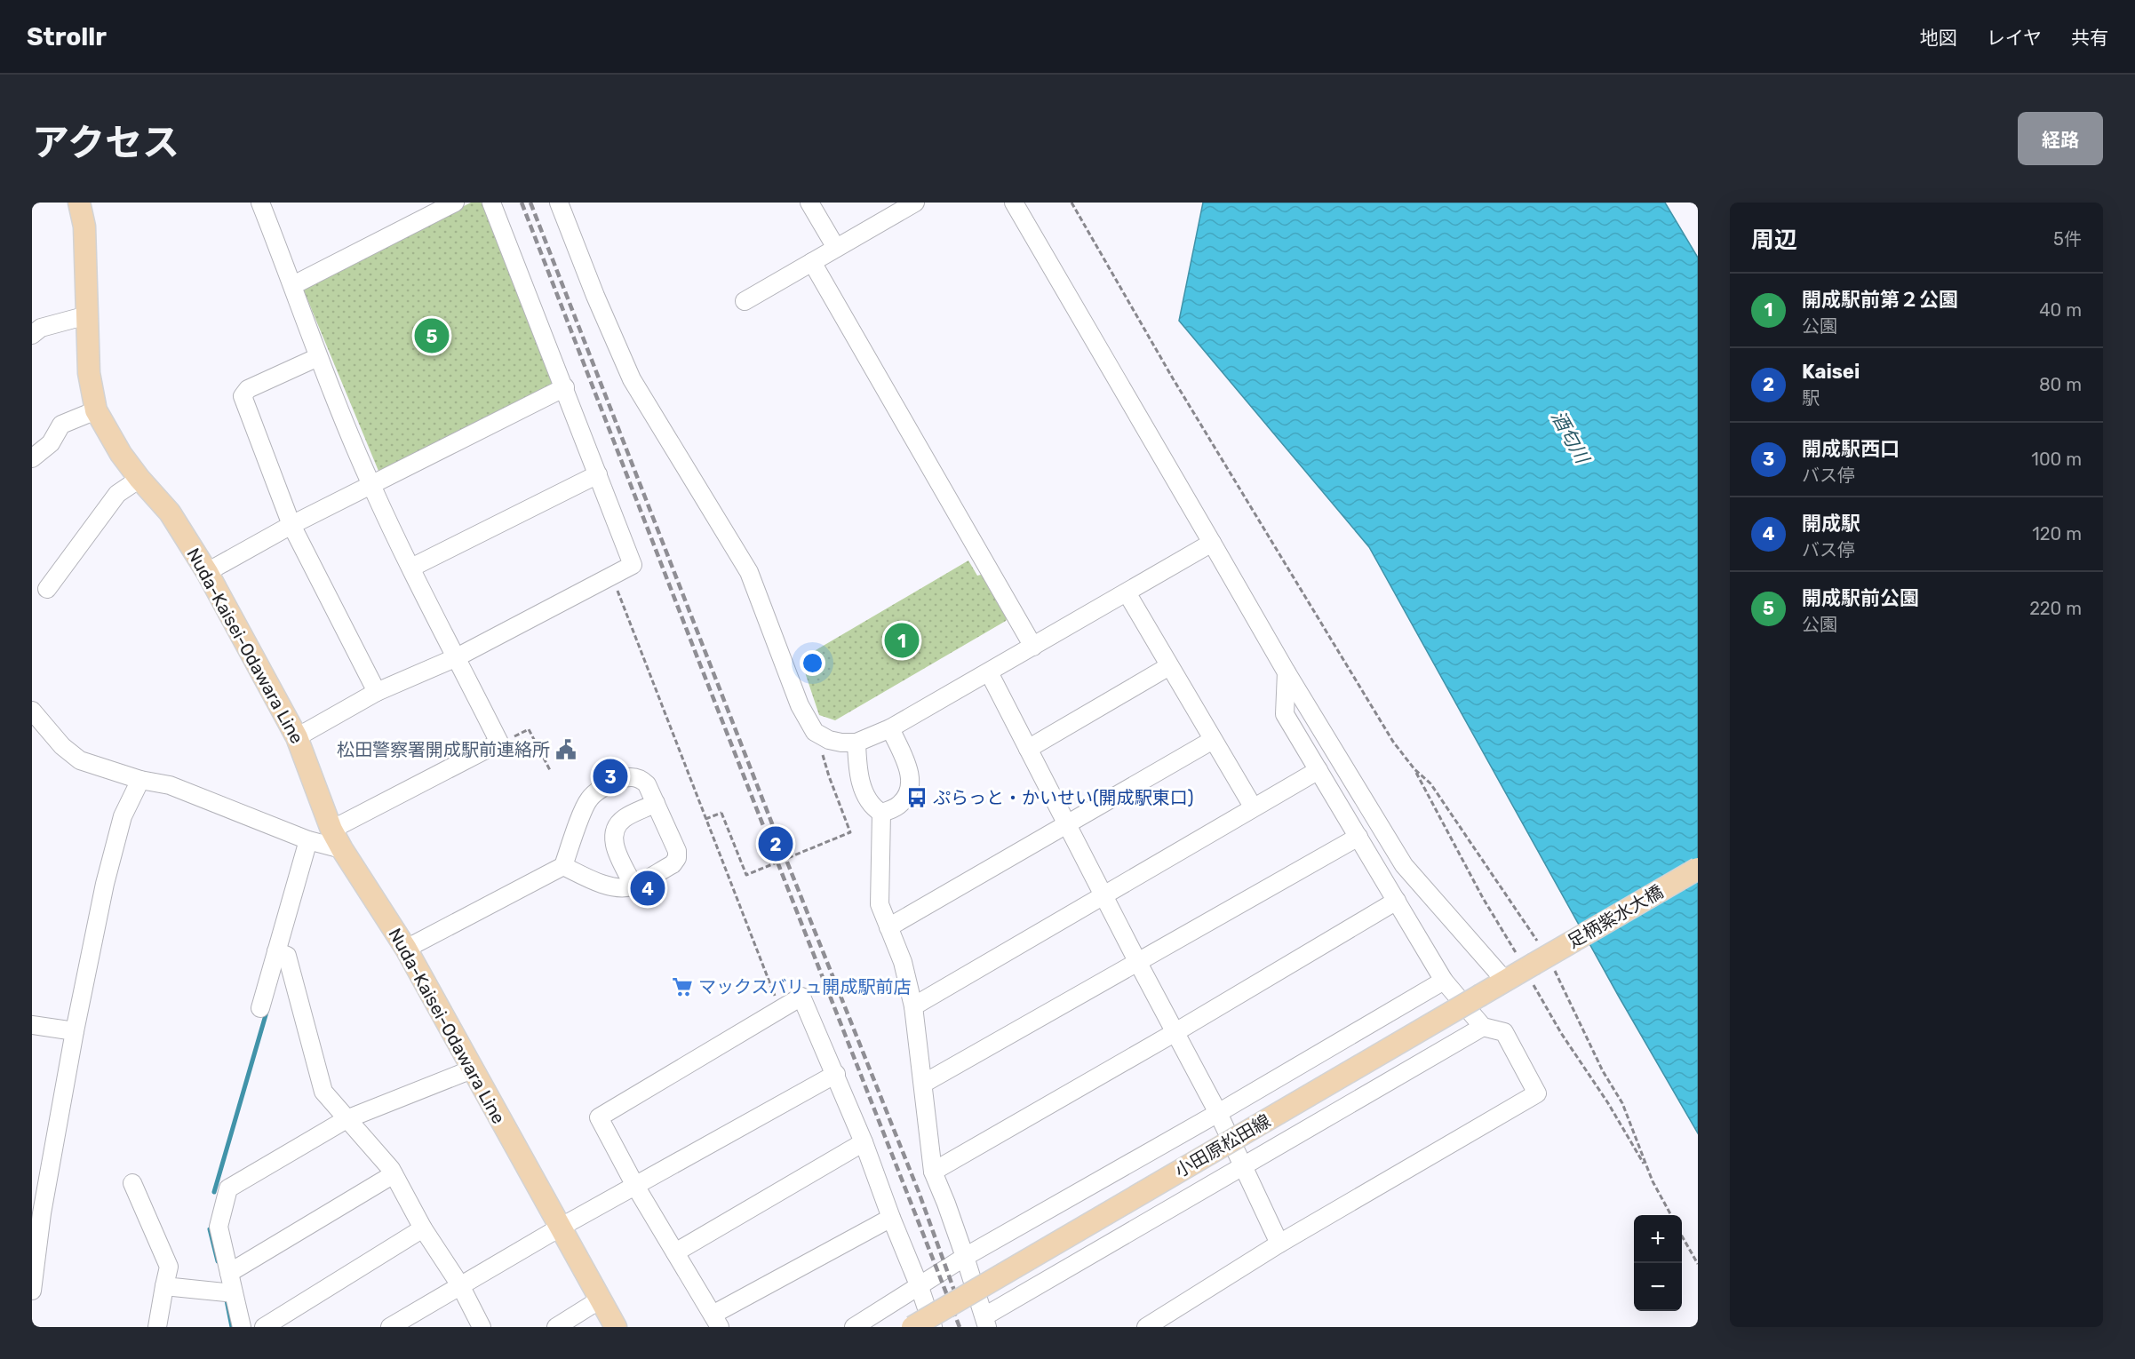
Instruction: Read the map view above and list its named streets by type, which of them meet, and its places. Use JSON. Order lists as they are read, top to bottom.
{
  "streets": {
    "main road": ["Nuda-Kaisei-Odawara Line", "足柄紫水大橋", "小田原松田線"]
  },
  "crossings": [
    ["足柄紫水大橋", "小田原松田線"]
  ],
  "water": ["酒匂川"],
  "places": {
    "public building": ["松田警察署開成駅前連絡所"],
    "bus stop": ["ぷらっと・かいせい(開成駅東口)"],
    "supermarket": ["マックスバリュ開成駅前店"]
  },
  "page": {
    "header": "Strollr",
    "nav": ["地図", "レイヤ", "共有"],
    "title": "アクセス",
    "buttons": "経路",
    "heading": ["周辺", "5件"],
    "list": [
      {
        "mark": "1",
        "name": "開成駅前第２公園",
        "note": "公園",
        "value": "40 m"
      },
      {
        "mark": "2",
        "name": "Kaisei",
        "note": "駅",
        "value": "80 m"
      },
      {
        "mark": "3",
        "name": "開成駅西口",
        "note": "バス停",
        "value": "100 m"
      },
      {
        "mark": "4",
        "name": "開成駅",
        "note": "バス停",
        "value": "120 m"
      },
      {
        "mark": "5",
        "name": "開成駅前公園",
        "note": "公園",
        "value": "220 m"
      }
    ],
    "pins": [
      "5",
      "1",
      "3",
      "2",
      "4"
    ],
    "map_buttons": ["+", "−"]
  }
}
